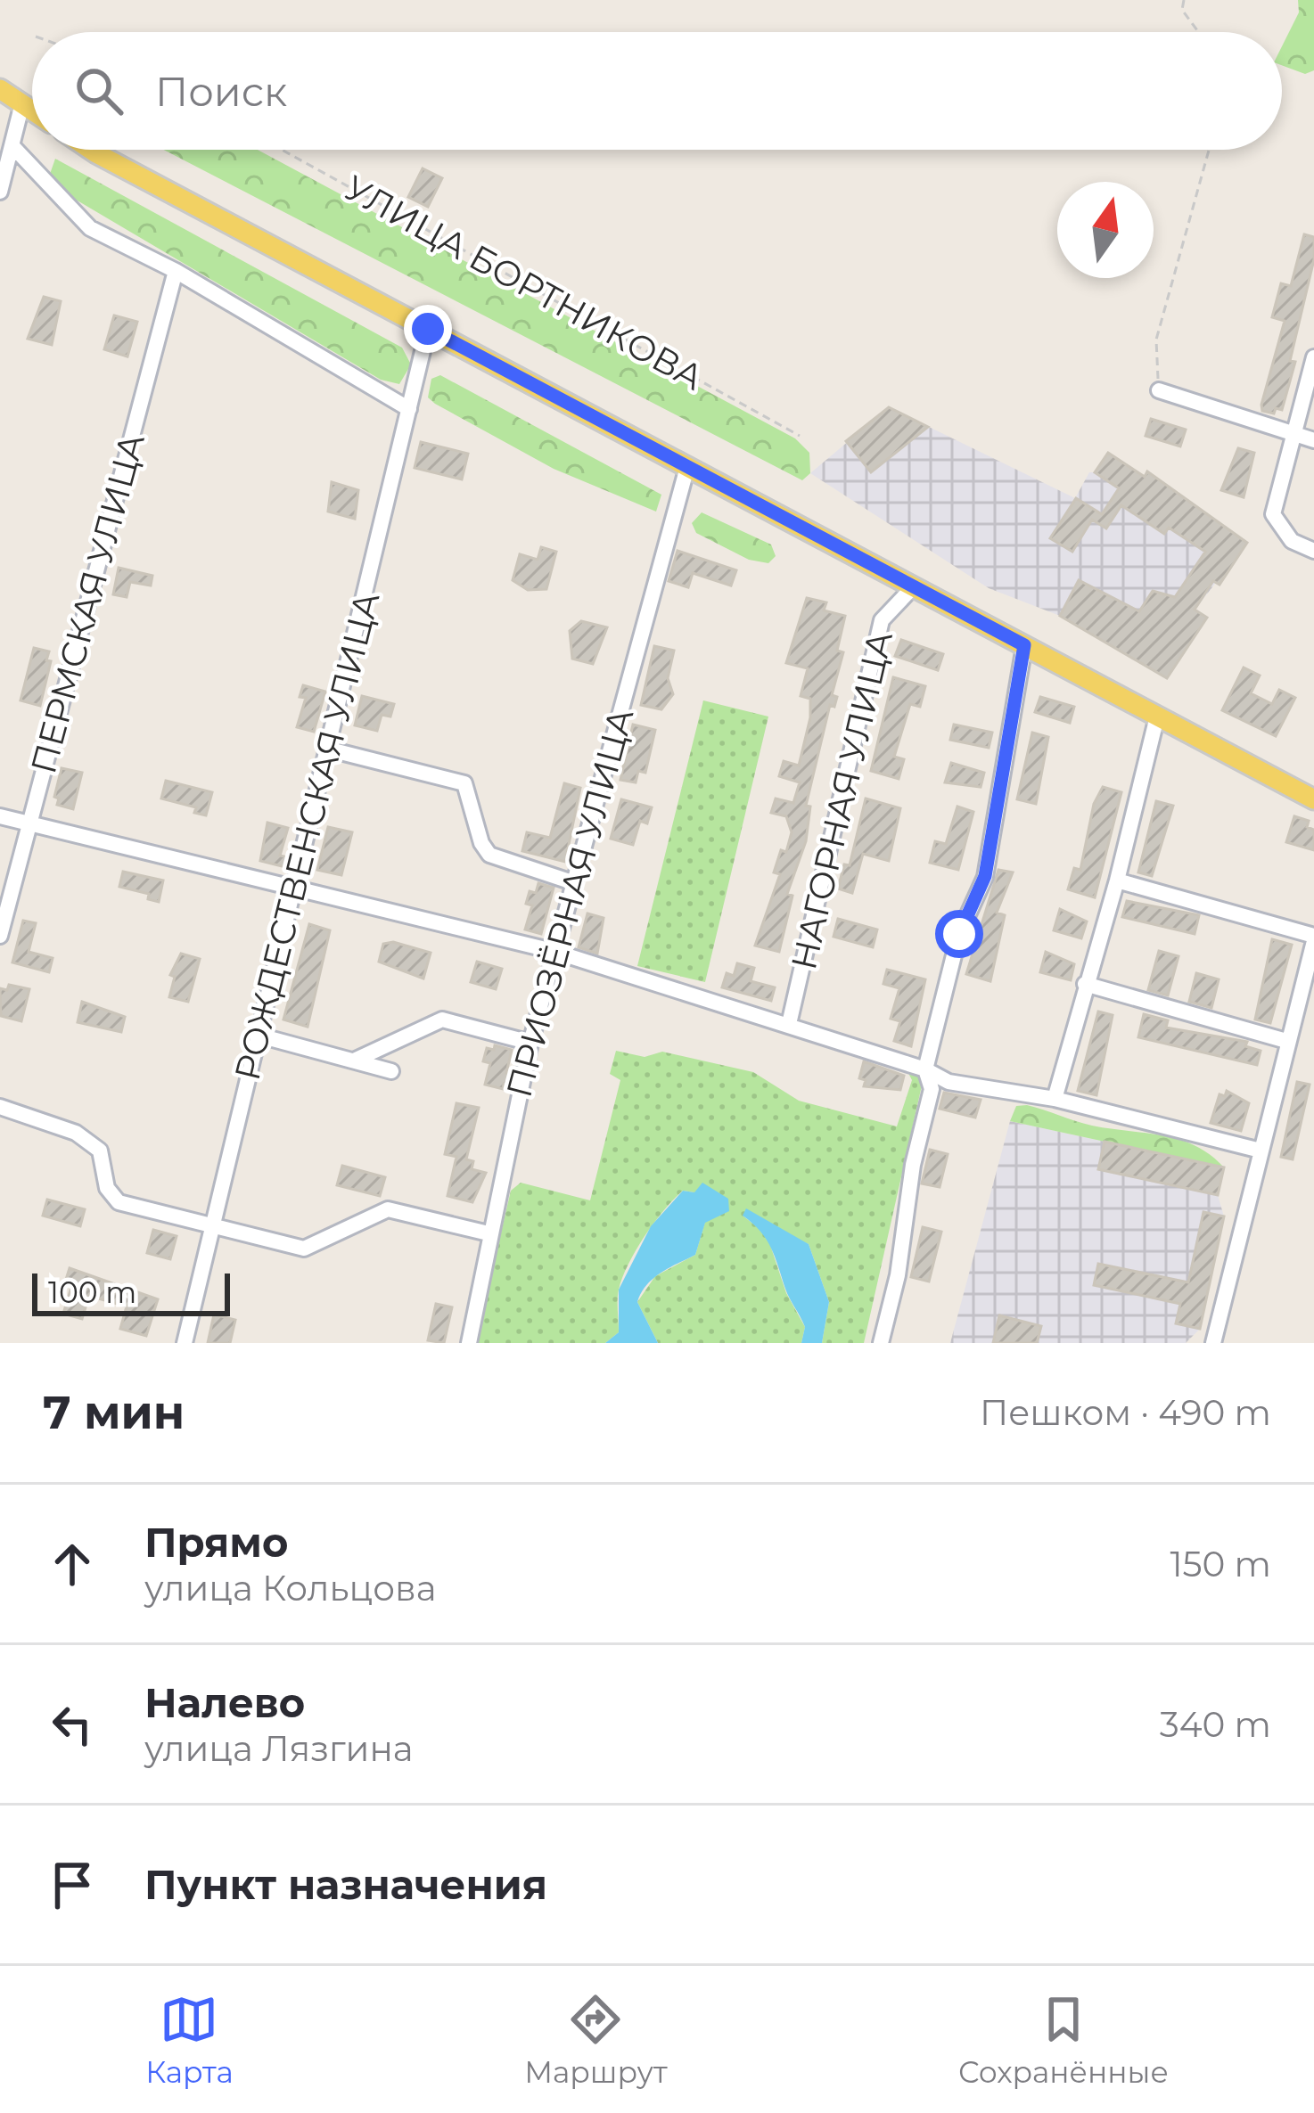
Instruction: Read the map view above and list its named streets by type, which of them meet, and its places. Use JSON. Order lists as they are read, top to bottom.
{
  "streets": {
    "street": [
      "ПЕРМСКАЯ УЛИЦА",
      "НАГОРНАЯ УЛИЦА",
      "РОЖДЕСТВЕНСКАЯ УЛИЦА",
      "ПРИОЗЁРНАЯ УЛИЦА"
    ],
    "path": ["УЛИЦА БОРТНИКОВА"]
  },
  "scale_bar": "100 m",
  "north": "top",
  "page": {
    "search": "Поиск",
    "scale": "100 m",
    "heading": ["7 мин", "Пешком · 490 m"],
    "list": [
      ["Прямо", "улица Кольцова", "150 m"],
      ["Налево", "улица Лязгина", "340 m"],
      "Пункт назначения"
    ],
    "nav": ["Карта", "Маршрут", "Сохранённые"]
  }
}
